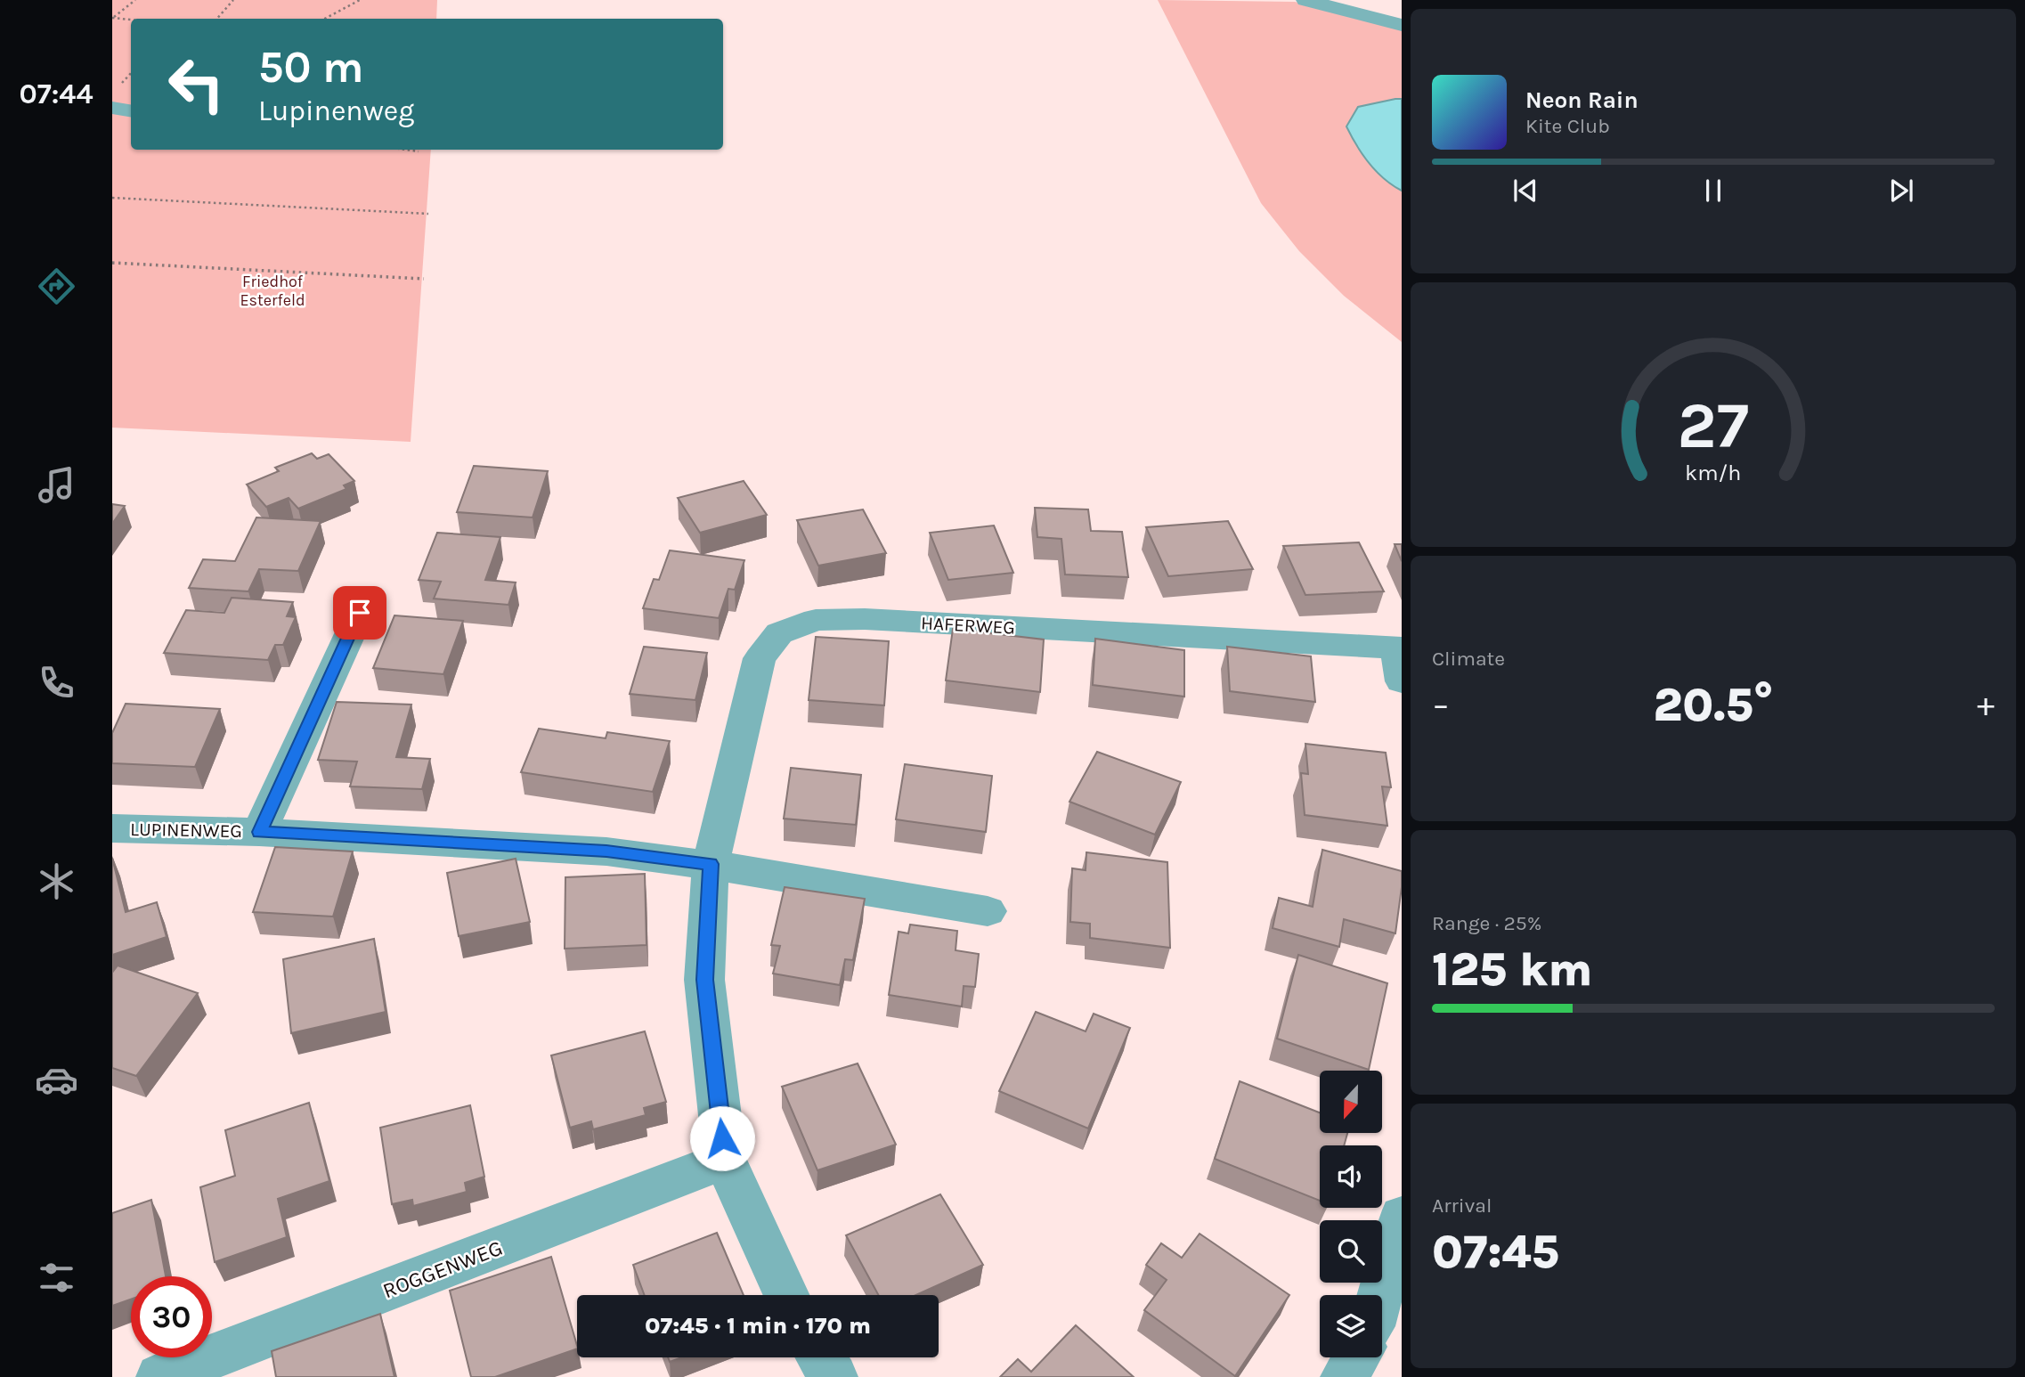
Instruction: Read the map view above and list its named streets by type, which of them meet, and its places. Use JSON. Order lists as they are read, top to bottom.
{
  "streets": {
    "street": ["HAFERWEG", "LUPINENWEG", "ROGGENWEG"]
  },
  "crossings": [
    ["HAFERWEG", "LUPINENWEG"],
    ["HAFERWEG", "ROGGENWEG"]
  ],
  "parks": ["Friedhof Esterfeld"],
  "north": "bottom",
  "page": {
    "tabs": "07:44",
    "turn": ["50 m", "Lupinenweg"],
    "song": ["Neon Rain", "Kite Club"],
    "tile": [
      "Climate",
      ["Range · 25%", "125 km"],
      ["Arrival", "07:45"]
    ],
    "heat": ["−", "20.5°", "+"],
    "limit": "30",
    "trip": "07:45 · 1 min · 170 m",
    "gauge": ["27", "km/h"]
  }
}
